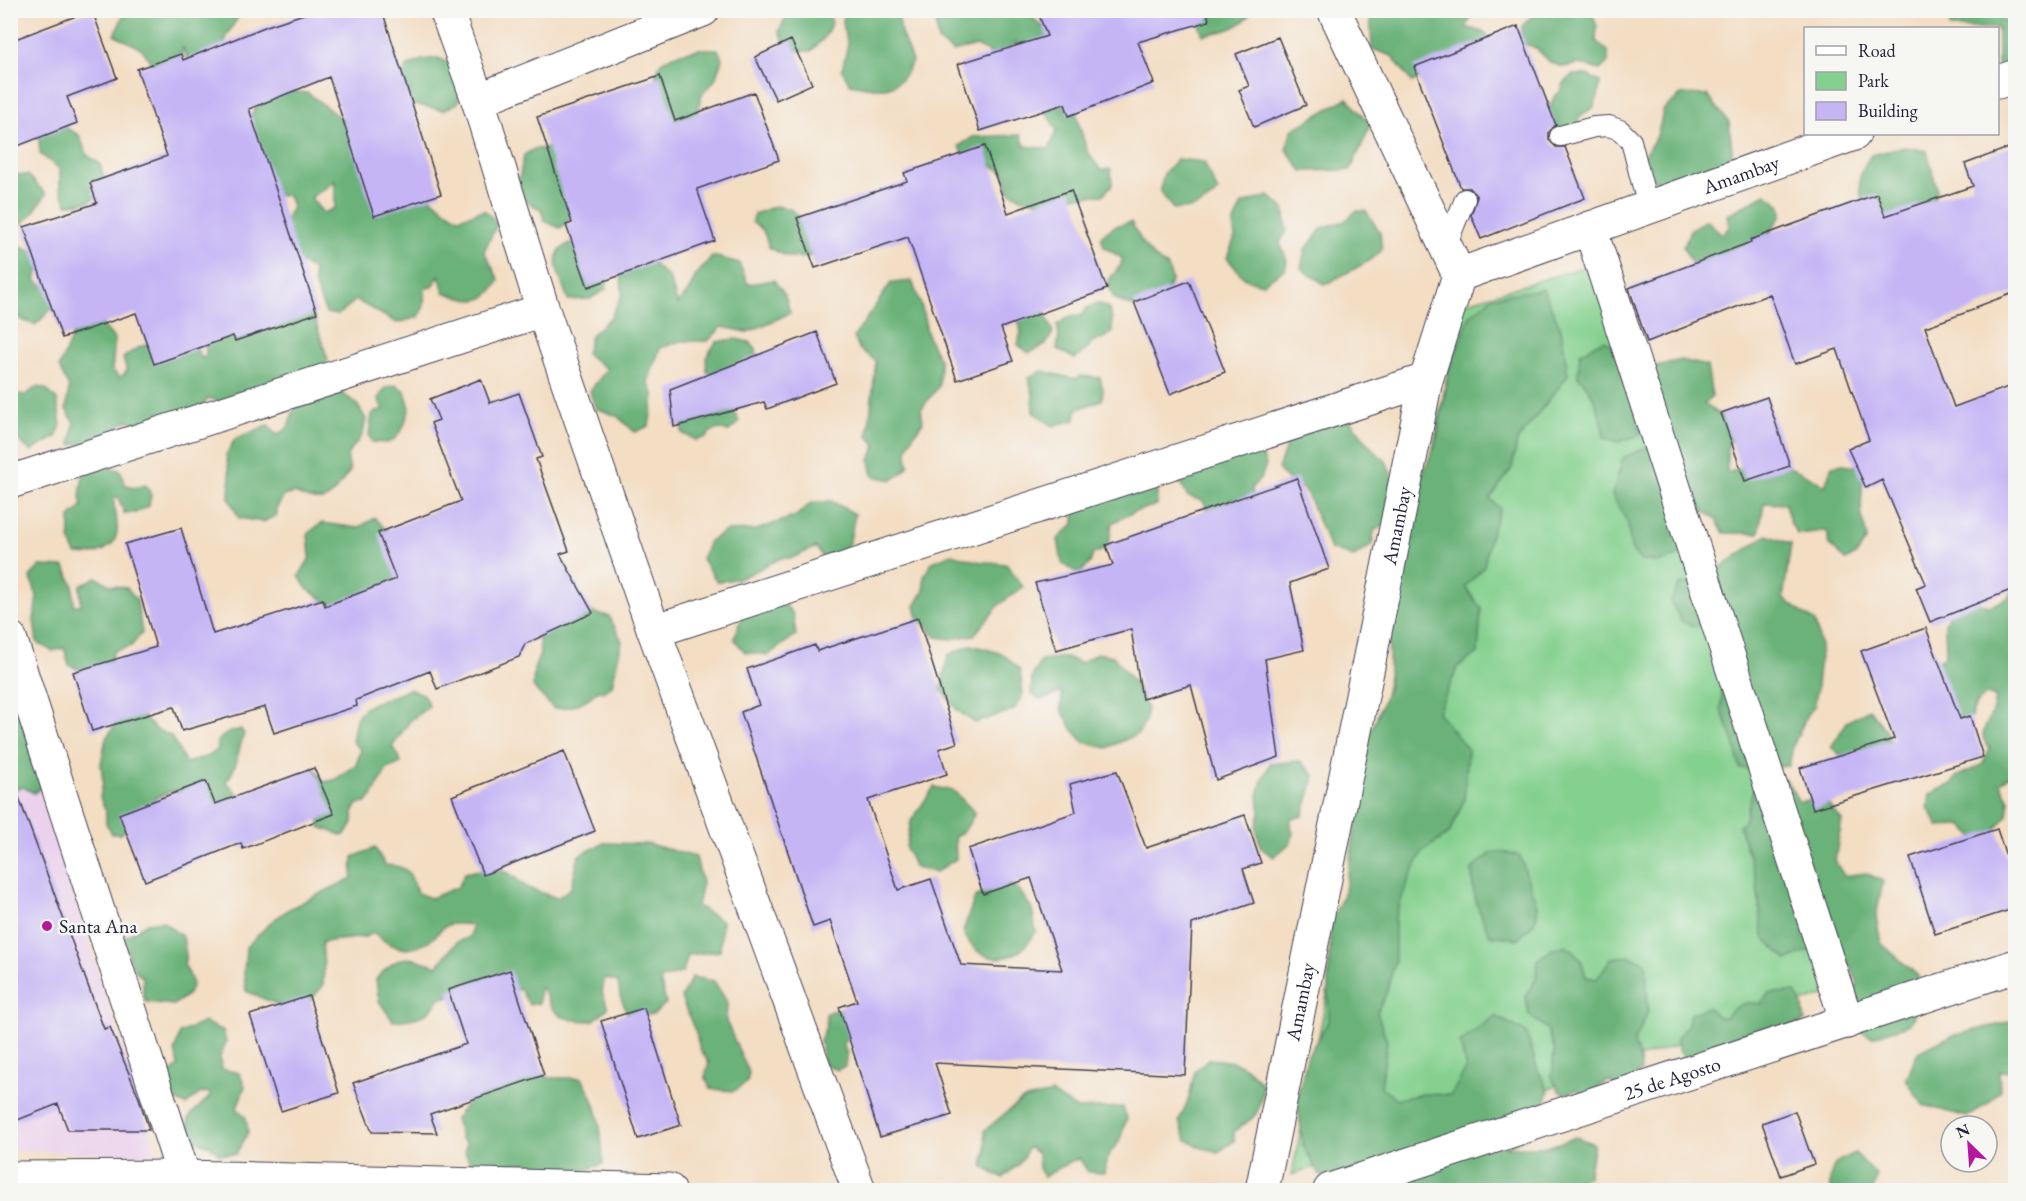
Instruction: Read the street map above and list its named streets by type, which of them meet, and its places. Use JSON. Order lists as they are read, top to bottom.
{
  "streets": {
    "street": ["Amambay", "25 de Agosto"]
  },
  "places": ["Santa Ana"],
  "legend": ["Road", "Park", "Building"],
  "north": "top left"
}
